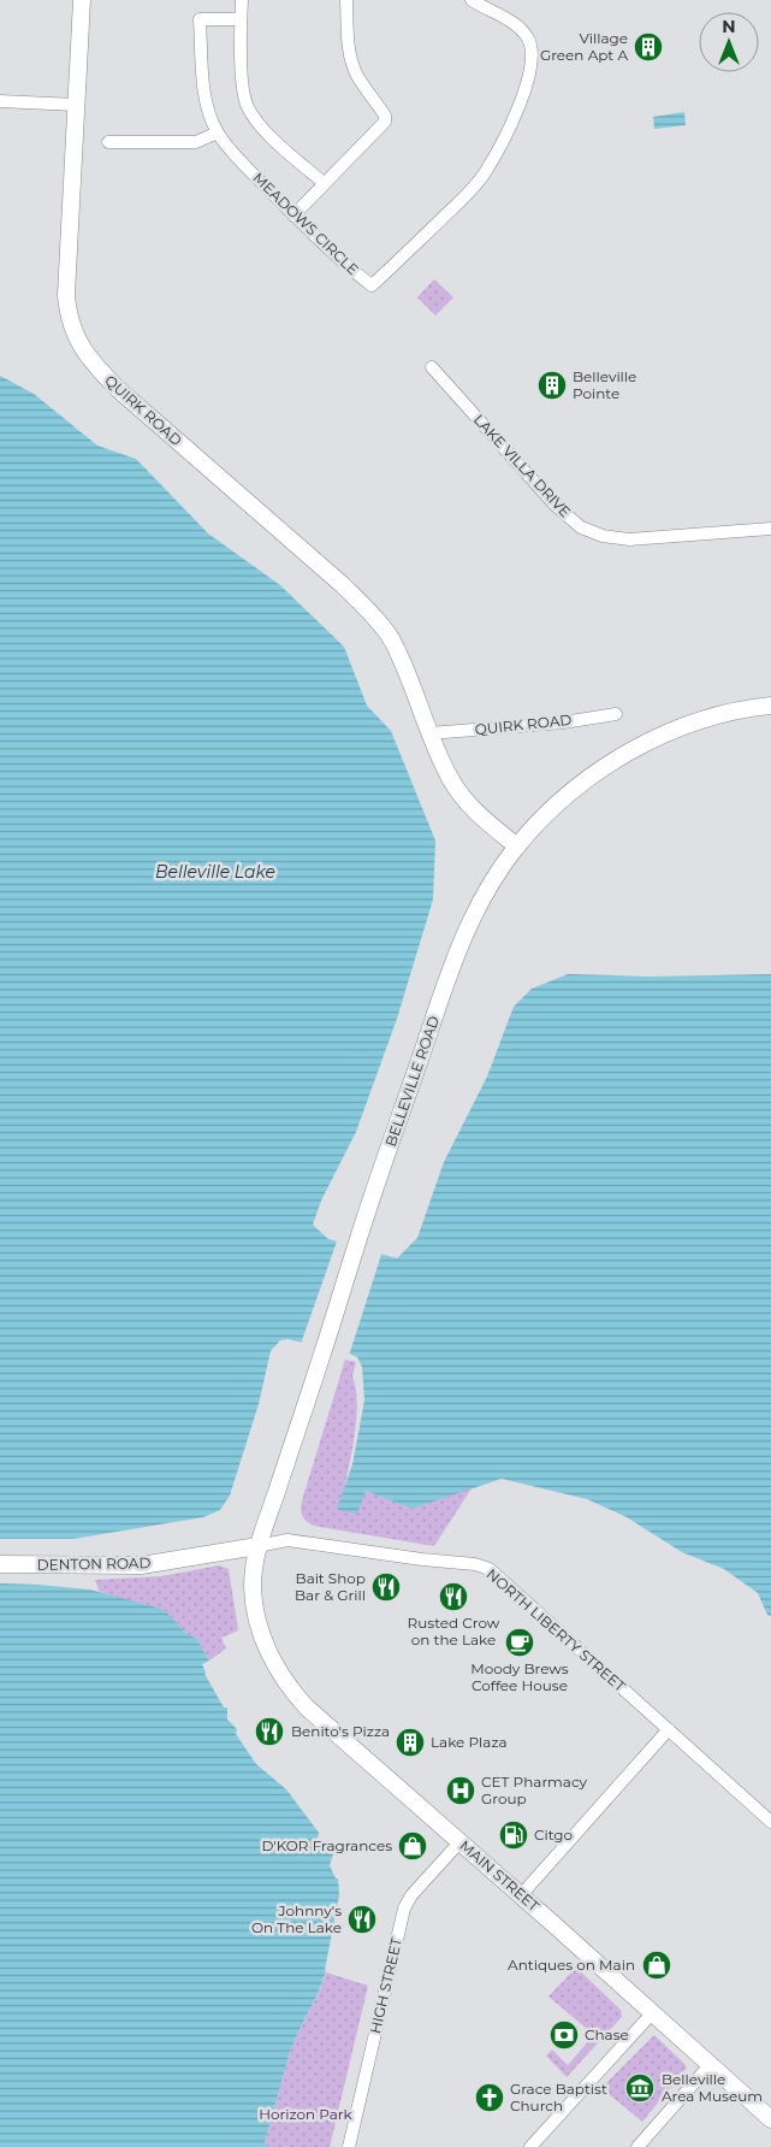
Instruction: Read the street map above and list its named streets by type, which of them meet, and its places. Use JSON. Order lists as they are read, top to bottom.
{
  "streets": {
    "main road": [
      "QUIRK ROAD",
      "BELLEVILLE ROAD",
      "DENTON ROAD",
      "MAIN STREET"
    ],
    "street": [
      "MEADOWS CIRCLE",
      "LAKE VILLA DRIVE",
      "NORTH LIBERTY STREET",
      "HIGH STREET"
    ]
  },
  "crossings": [
    ["QUIRK ROAD", "BELLEVILLE ROAD"],
    ["BELLEVILLE ROAD", "DENTON ROAD"],
    ["BELLEVILLE ROAD", "NORTH LIBERTY STREET"],
    ["BELLEVILLE ROAD", "MAIN STREET"],
    ["DENTON ROAD", "NORTH LIBERTY STREET"],
    ["MAIN STREET", "HIGH STREET"]
  ],
  "water": ["Belleville Lake"],
  "parks": ["Horizon Park"],
  "places": {
    "building": ["Village Green Apt A", "Belleville Pointe", "Lake Plaza"],
    "restaurant": [
      "Bait Shop Bar & Grill",
      "Rusted Crow on the Lake",
      "Benito's Pizza",
      "Johnny's On The Lake"
    ],
    "cafe": ["Moody Brews Coffee House"],
    "hospital": ["CET Pharmacy Group"],
    "fuel station": ["Citgo"],
    "shop": ["D'KOR Fragrances", "Antiques on Main"],
    "bank": ["Chase"],
    "museum": ["Belleville Area Museum"],
    "church": ["Grace Baptist Church"]
  },
  "north": "top"
}
